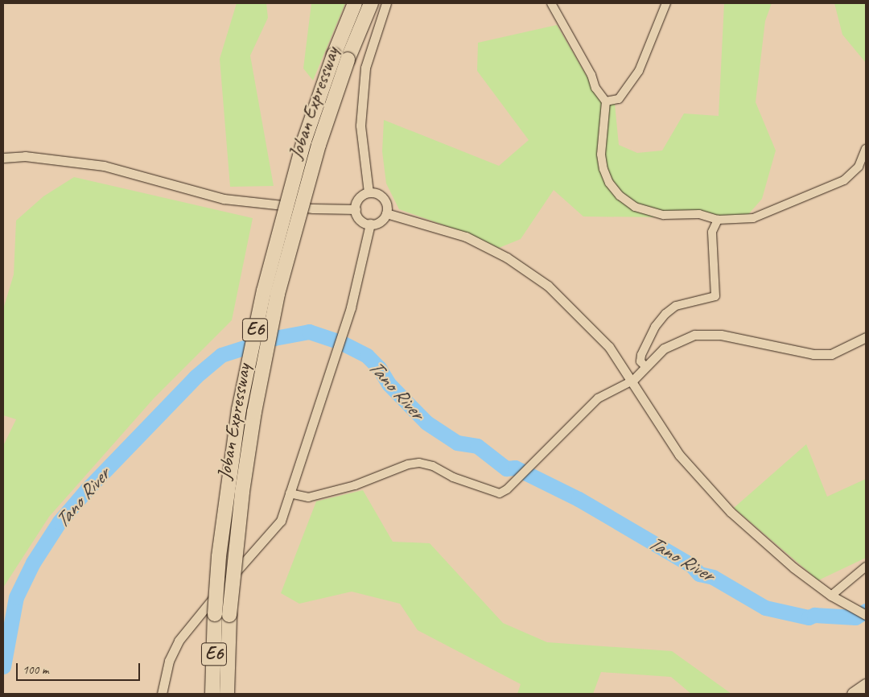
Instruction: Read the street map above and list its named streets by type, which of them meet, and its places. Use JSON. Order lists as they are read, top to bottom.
{
  "streets": {
    "highway": ["Joban Expressway", "E6"]
  },
  "water": ["Tano River"],
  "scale_bar": "100 m"
}
